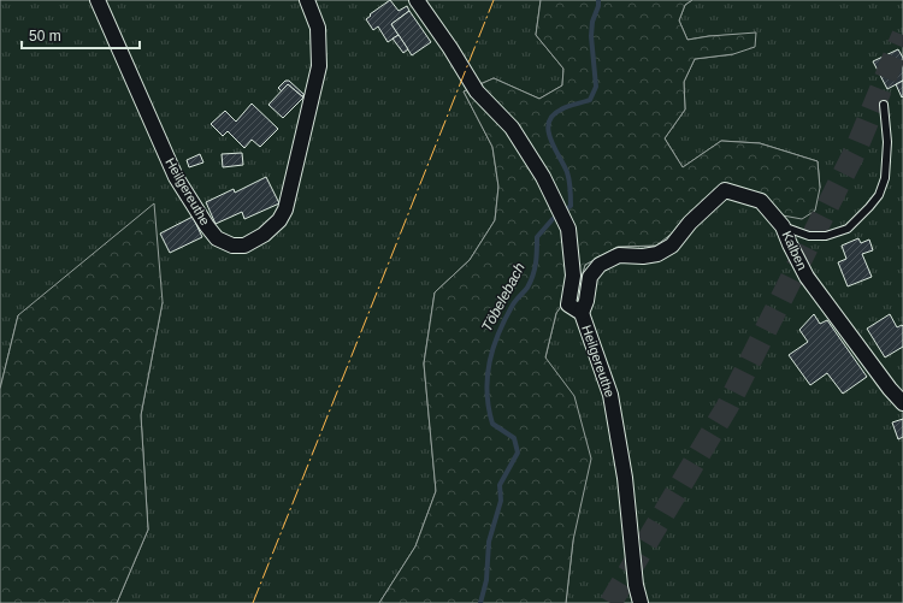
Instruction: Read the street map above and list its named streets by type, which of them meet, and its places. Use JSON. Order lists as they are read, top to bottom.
{
  "streets": {
    "street": ["Heilgereuthe", "Kalben"]
  },
  "crossings": [
    ["Heilgereuthe", "Kalben"]
  ],
  "water": ["Töbelebach"],
  "scale_bar": "50 m"
}
